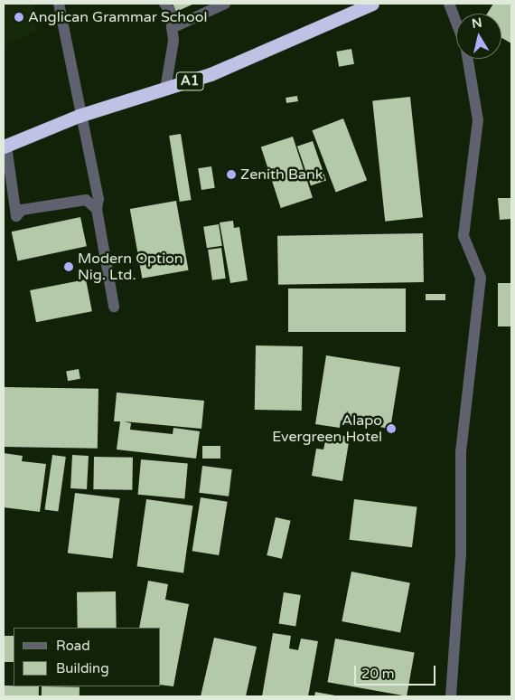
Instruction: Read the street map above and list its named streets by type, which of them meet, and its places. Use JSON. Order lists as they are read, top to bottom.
{
  "streets": {
    "highway": ["A1"]
  },
  "places": [
    "Anglican Grammar School",
    "Zenith Bank",
    "Modern Option Nig. Ltd.",
    "Alapo Evergreen Hotel"
  ],
  "legend": ["Road", "Building"],
  "scale_bar": "20 m",
  "north": "top"
}
